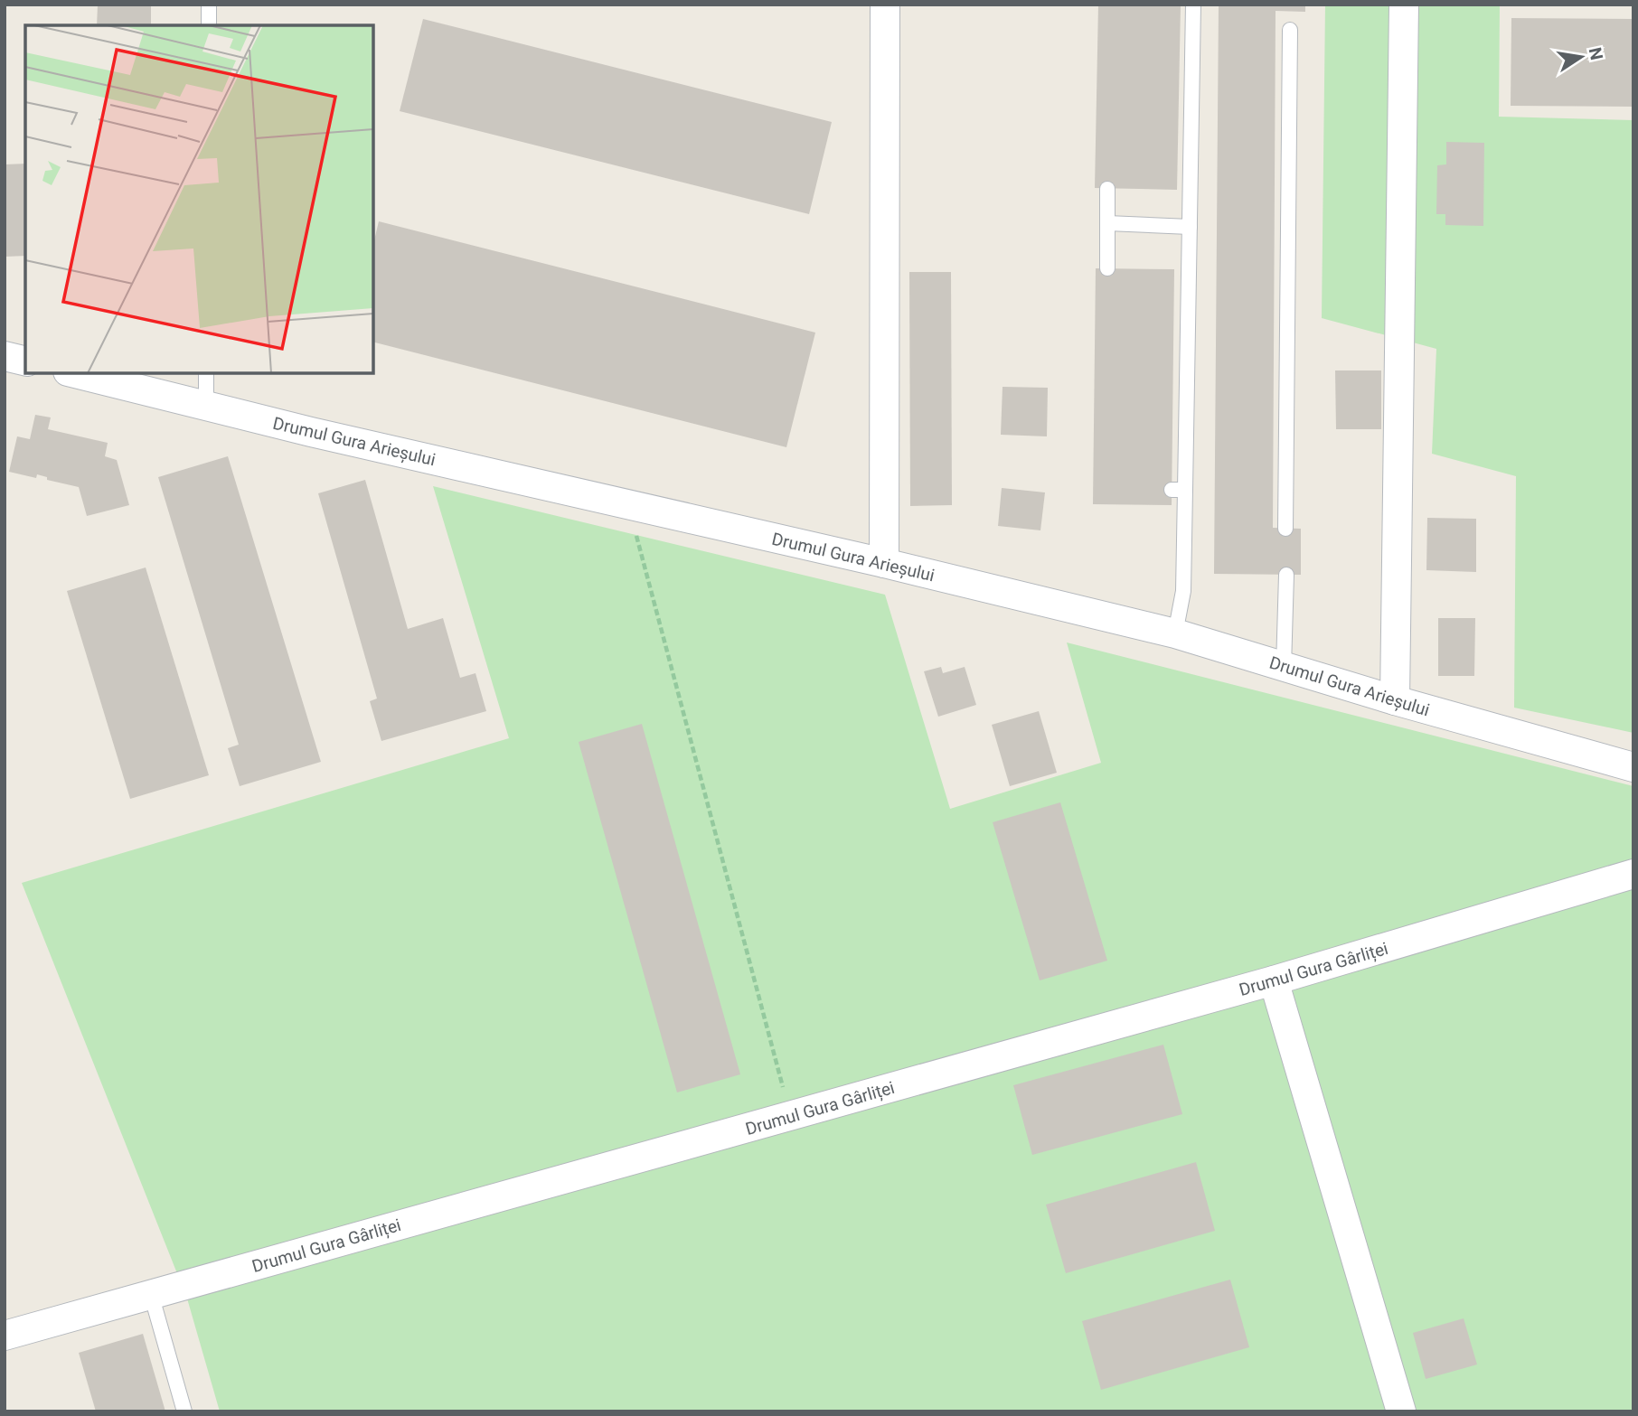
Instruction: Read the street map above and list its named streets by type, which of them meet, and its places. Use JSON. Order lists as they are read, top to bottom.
{
  "streets": {
    "street": ["Drumul Gura Arieșului", "Drumul Gura Gârliței"]
  },
  "north": "right"
}
